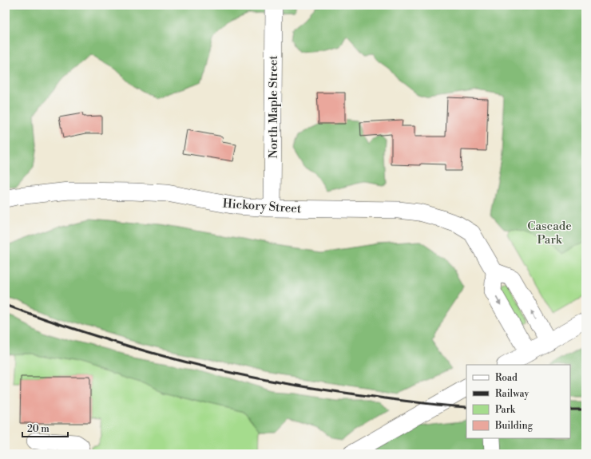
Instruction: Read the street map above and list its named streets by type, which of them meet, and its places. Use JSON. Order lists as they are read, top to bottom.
{
  "streets": {
    "street": ["North Maple Street", "Hickory Street"]
  },
  "crossings": [
    ["North Maple Street", "Hickory Street"]
  ],
  "parks": ["Cascade Park"],
  "legend": [
    "Road",
    "Railway",
    "Park",
    "Building"
  ],
  "scale_bar": "20 m"
}
